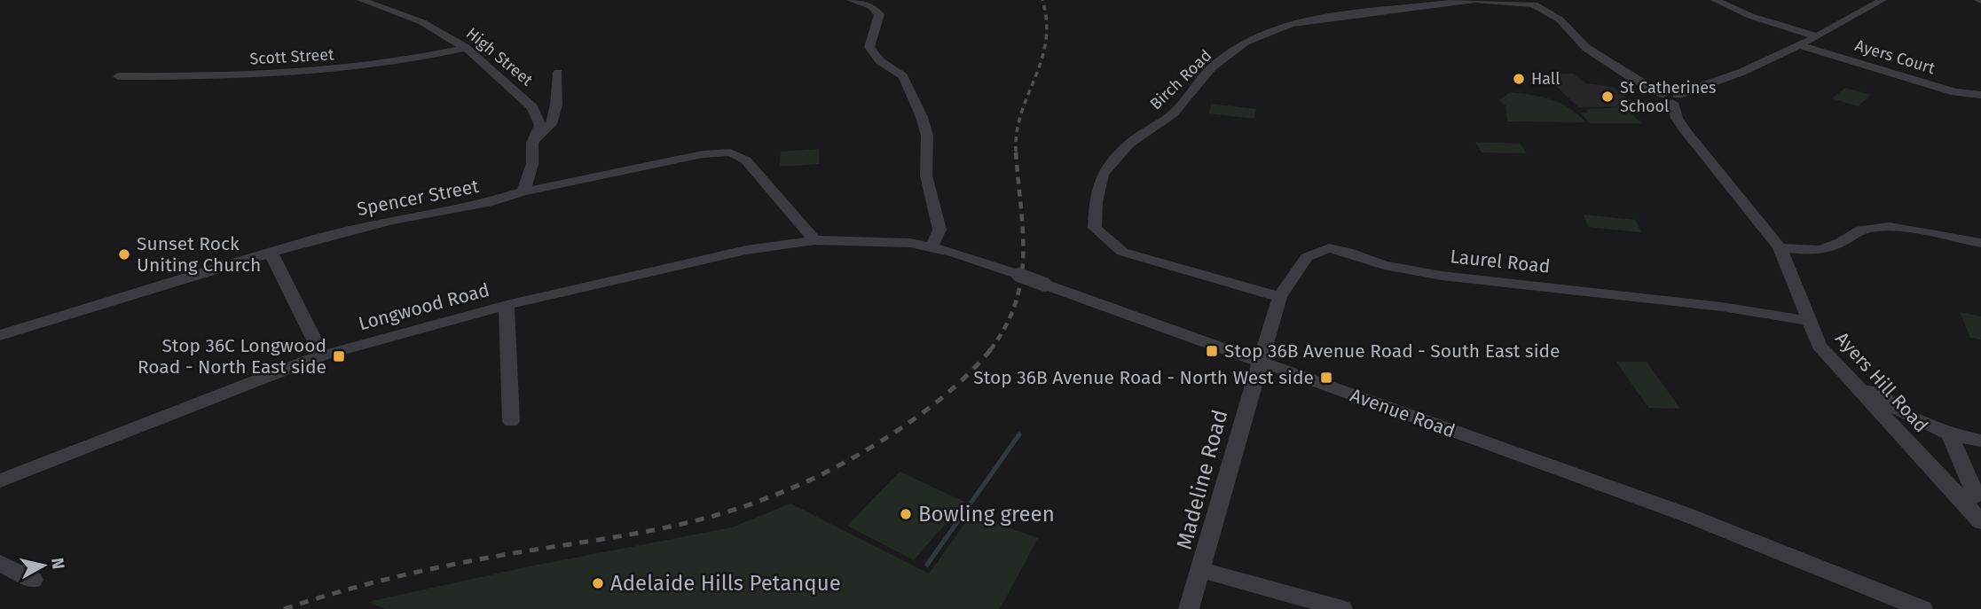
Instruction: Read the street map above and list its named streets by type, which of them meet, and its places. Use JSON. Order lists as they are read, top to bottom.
{
  "streets": {
    "street": [
      "Scott Street",
      "High Street",
      "Ayers Court",
      "Birch Road",
      "Spencer Street",
      "Laurel Road",
      "Longwood Road",
      "Ayers Hill Road",
      "Avenue Road",
      "Madeline Road"
    ]
  },
  "crossings": [
    ["Scott Street", "High Street"],
    ["High Street", "Spencer Street"],
    ["Birch Road", "Laurel Road"],
    ["Birch Road", "Ayers Hill Road"],
    ["Spencer Street", "Longwood Road"],
    ["Laurel Road", "Ayers Hill Road"],
    ["Laurel Road", "Avenue Road"],
    ["Laurel Road", "Madeline Road"],
    ["Longwood Road", "Avenue Road"],
    ["Avenue Road", "Madeline Road"]
  ],
  "places": {
    "other": [
      "Hall",
      "St Catherines School",
      "Sunset Rock Uniting Church",
      "Bowling green",
      "Adelaide Hills Petanque"
    ],
    "transit": ["Stop 36B Avenue Road - South East side", "Stop 36C Longwood Road - North East side", "Stop 36B Avenue Road - North West side"]
  },
  "north": "right"
}
